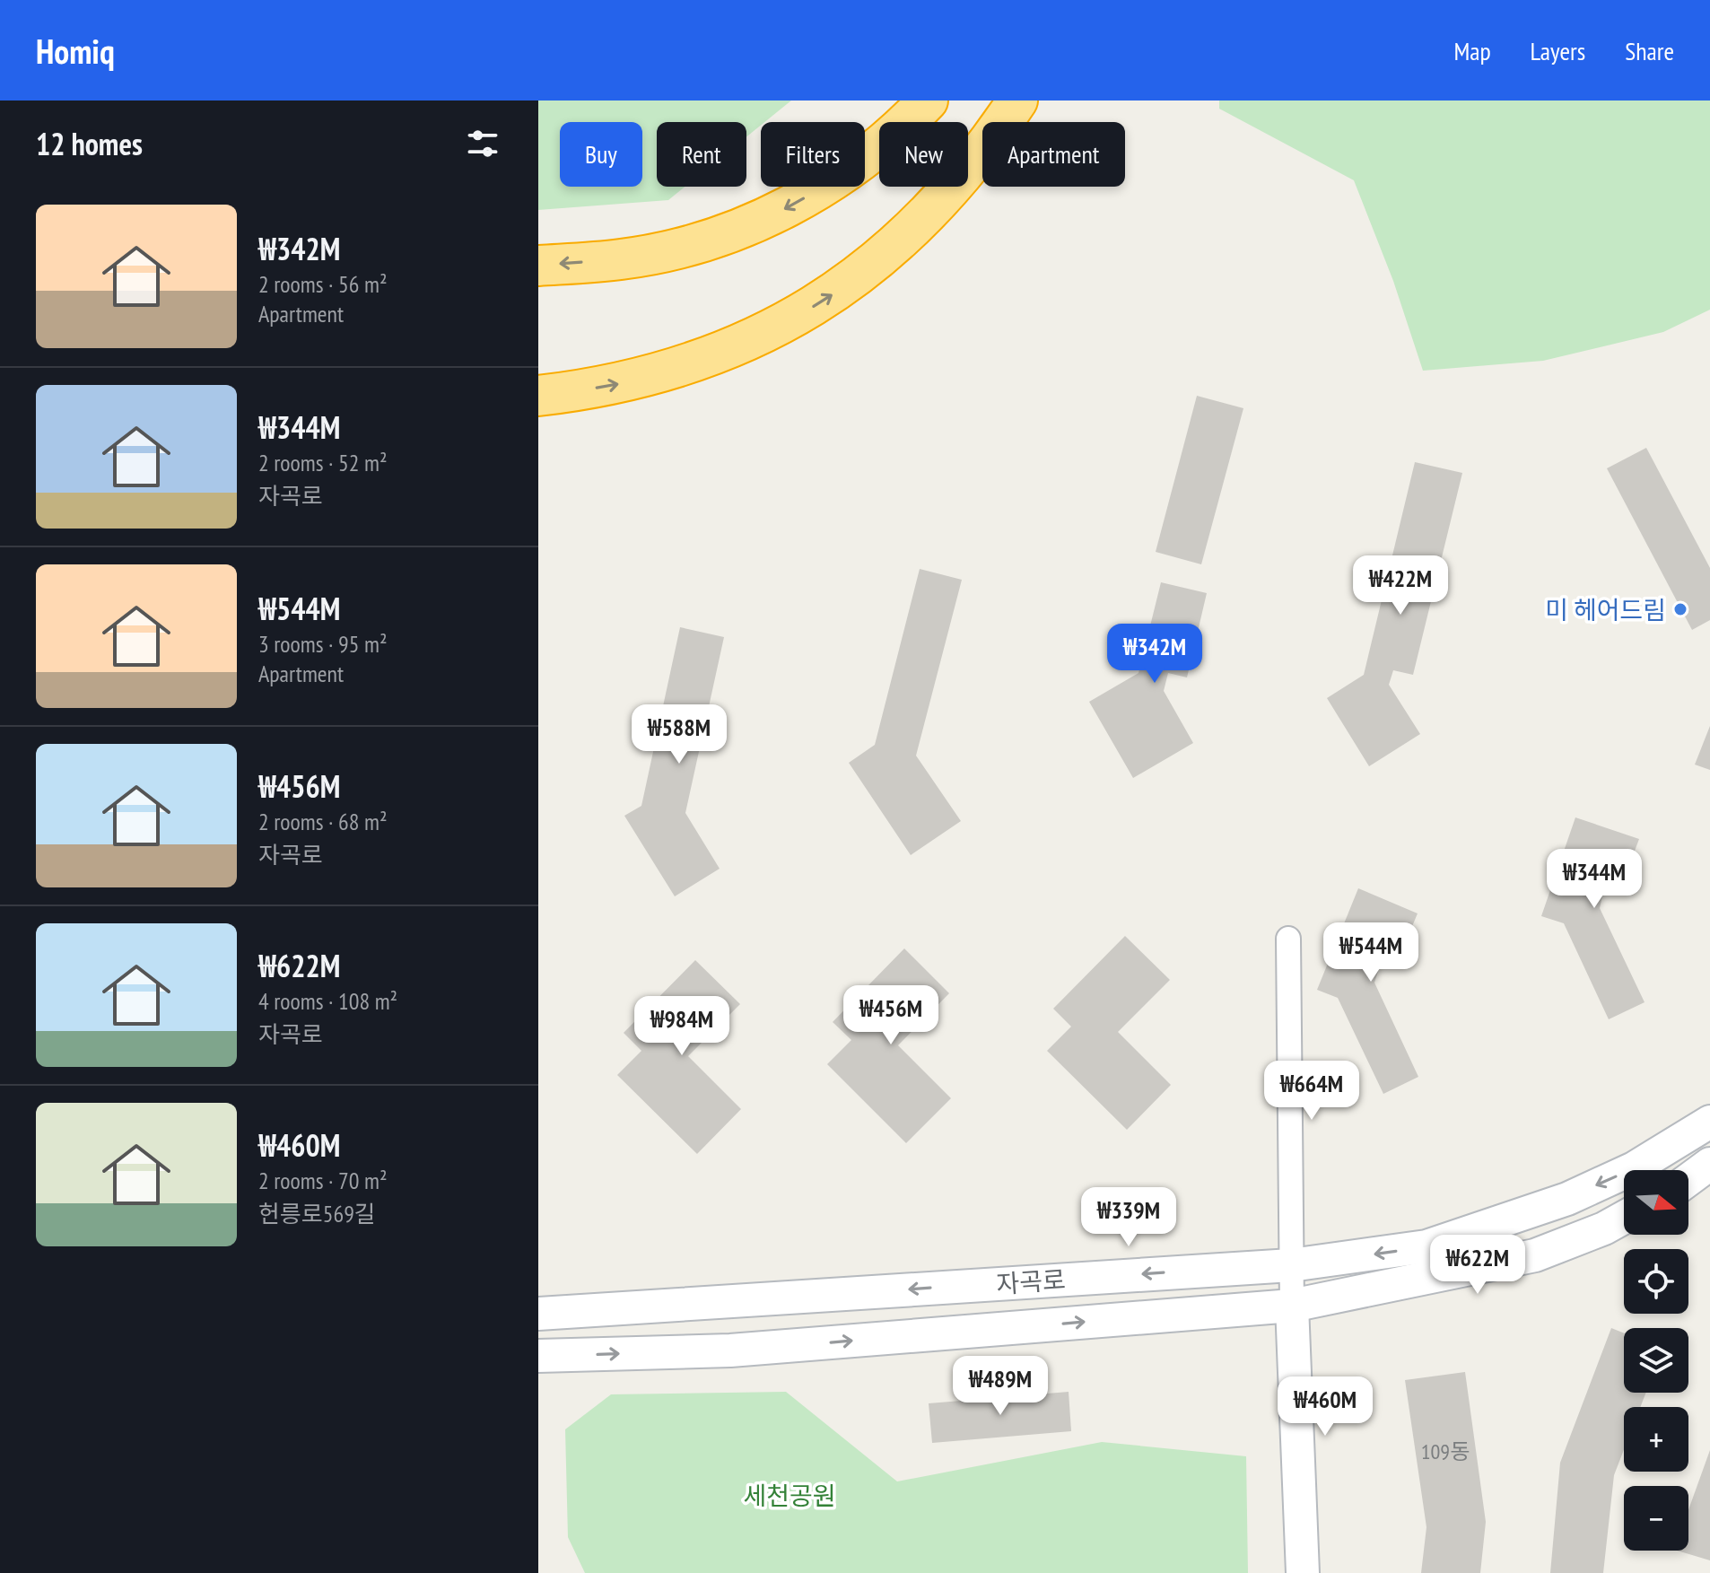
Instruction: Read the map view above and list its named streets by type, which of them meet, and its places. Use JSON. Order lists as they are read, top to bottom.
{
  "streets": {
    "main road": ["자곡로"]
  },
  "parks": ["세천공원"],
  "places": ["미 헤어드림"],
  "house_numbers": ["109동"],
  "north": "right",
  "page": {
    "header": "Homiq",
    "nav": ["Map", "Layers", "Share"],
    "heading": "12 homes",
    "chip": [
      "Buy",
      "Rent",
      "Filters",
      "New",
      "Apartment"
    ],
    "list": [
      {
        "name": "₩342M",
        "note": "2 rooms · 56 m² · Apartment"
      },
      {
        "name": "₩344M",
        "note": "2 rooms · 52 m² · 자곡로"
      },
      {
        "name": "₩544M",
        "note": "3 rooms · 95 m² · Apartment"
      },
      {
        "name": "₩456M",
        "note": "2 rooms · 68 m² · 자곡로"
      },
      {
        "name": "₩622M",
        "note": "4 rooms · 108 m² · 자곡로"
      },
      {
        "name": "₩460M",
        "note": "2 rooms · 70 m² · 헌릉로569길"
      }
    ],
    "price": [
      "₩422M",
      "₩342M",
      "₩588M",
      "₩344M",
      "₩544M",
      "₩456M",
      "₩984M",
      "₩664M",
      "₩339M",
      "₩622M",
      "₩489M",
      "₩460M"
    ],
    "map_buttons": ["+", "−"]
  }
}
